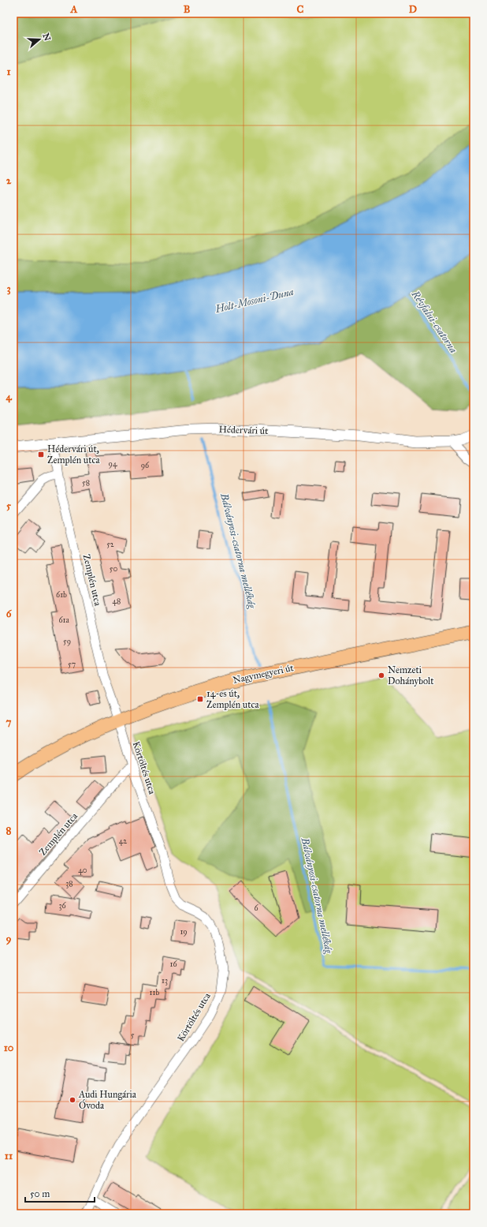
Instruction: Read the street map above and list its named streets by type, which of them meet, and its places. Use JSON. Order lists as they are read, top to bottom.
{
  "streets": {
    "main road": ["Nagymegyeri út"],
    "street": ["Hédervári út", "Zemplén utca", "Körtöltés utca"]
  },
  "crossings": [
    ["Hédervári út", "Zemplén utca"],
    ["Zemplén utca", "Nagymegyeri út"],
    ["Zemplén utca", "Körtöltés utca"],
    ["Nagymegyeri út", "Körtöltés utca"]
  ],
  "water": ["Holt-Mosoni-Duna", "Révfalui-csatorna", "Bálványosi-csatorna mellékág"],
  "places": {
    "transit": ["Hédervári út, Zemplén utca", "14-es út, Zemplén utca"],
    "other": ["Nemzeti Dohánybolt", "Audi Hungária Óvoda"]
  },
  "house_numbers": [
    "94",
    "96",
    "58",
    "52",
    "50",
    "61b",
    "48",
    "61a",
    "59",
    "57",
    "42",
    "40",
    "38",
    "36",
    "6",
    "19",
    "16",
    "13",
    "11b",
    "5"
  ],
  "scale_bar": "50 m",
  "north": "right",
  "grid": {
    "columns": [
      "A",
      "B",
      "C",
      "D"
    ],
    "rows": [
      "1",
      "2",
      "3",
      "4",
      "5",
      "6",
      "7",
      "8",
      "9",
      "10",
      "11"
    ]
  }
}
